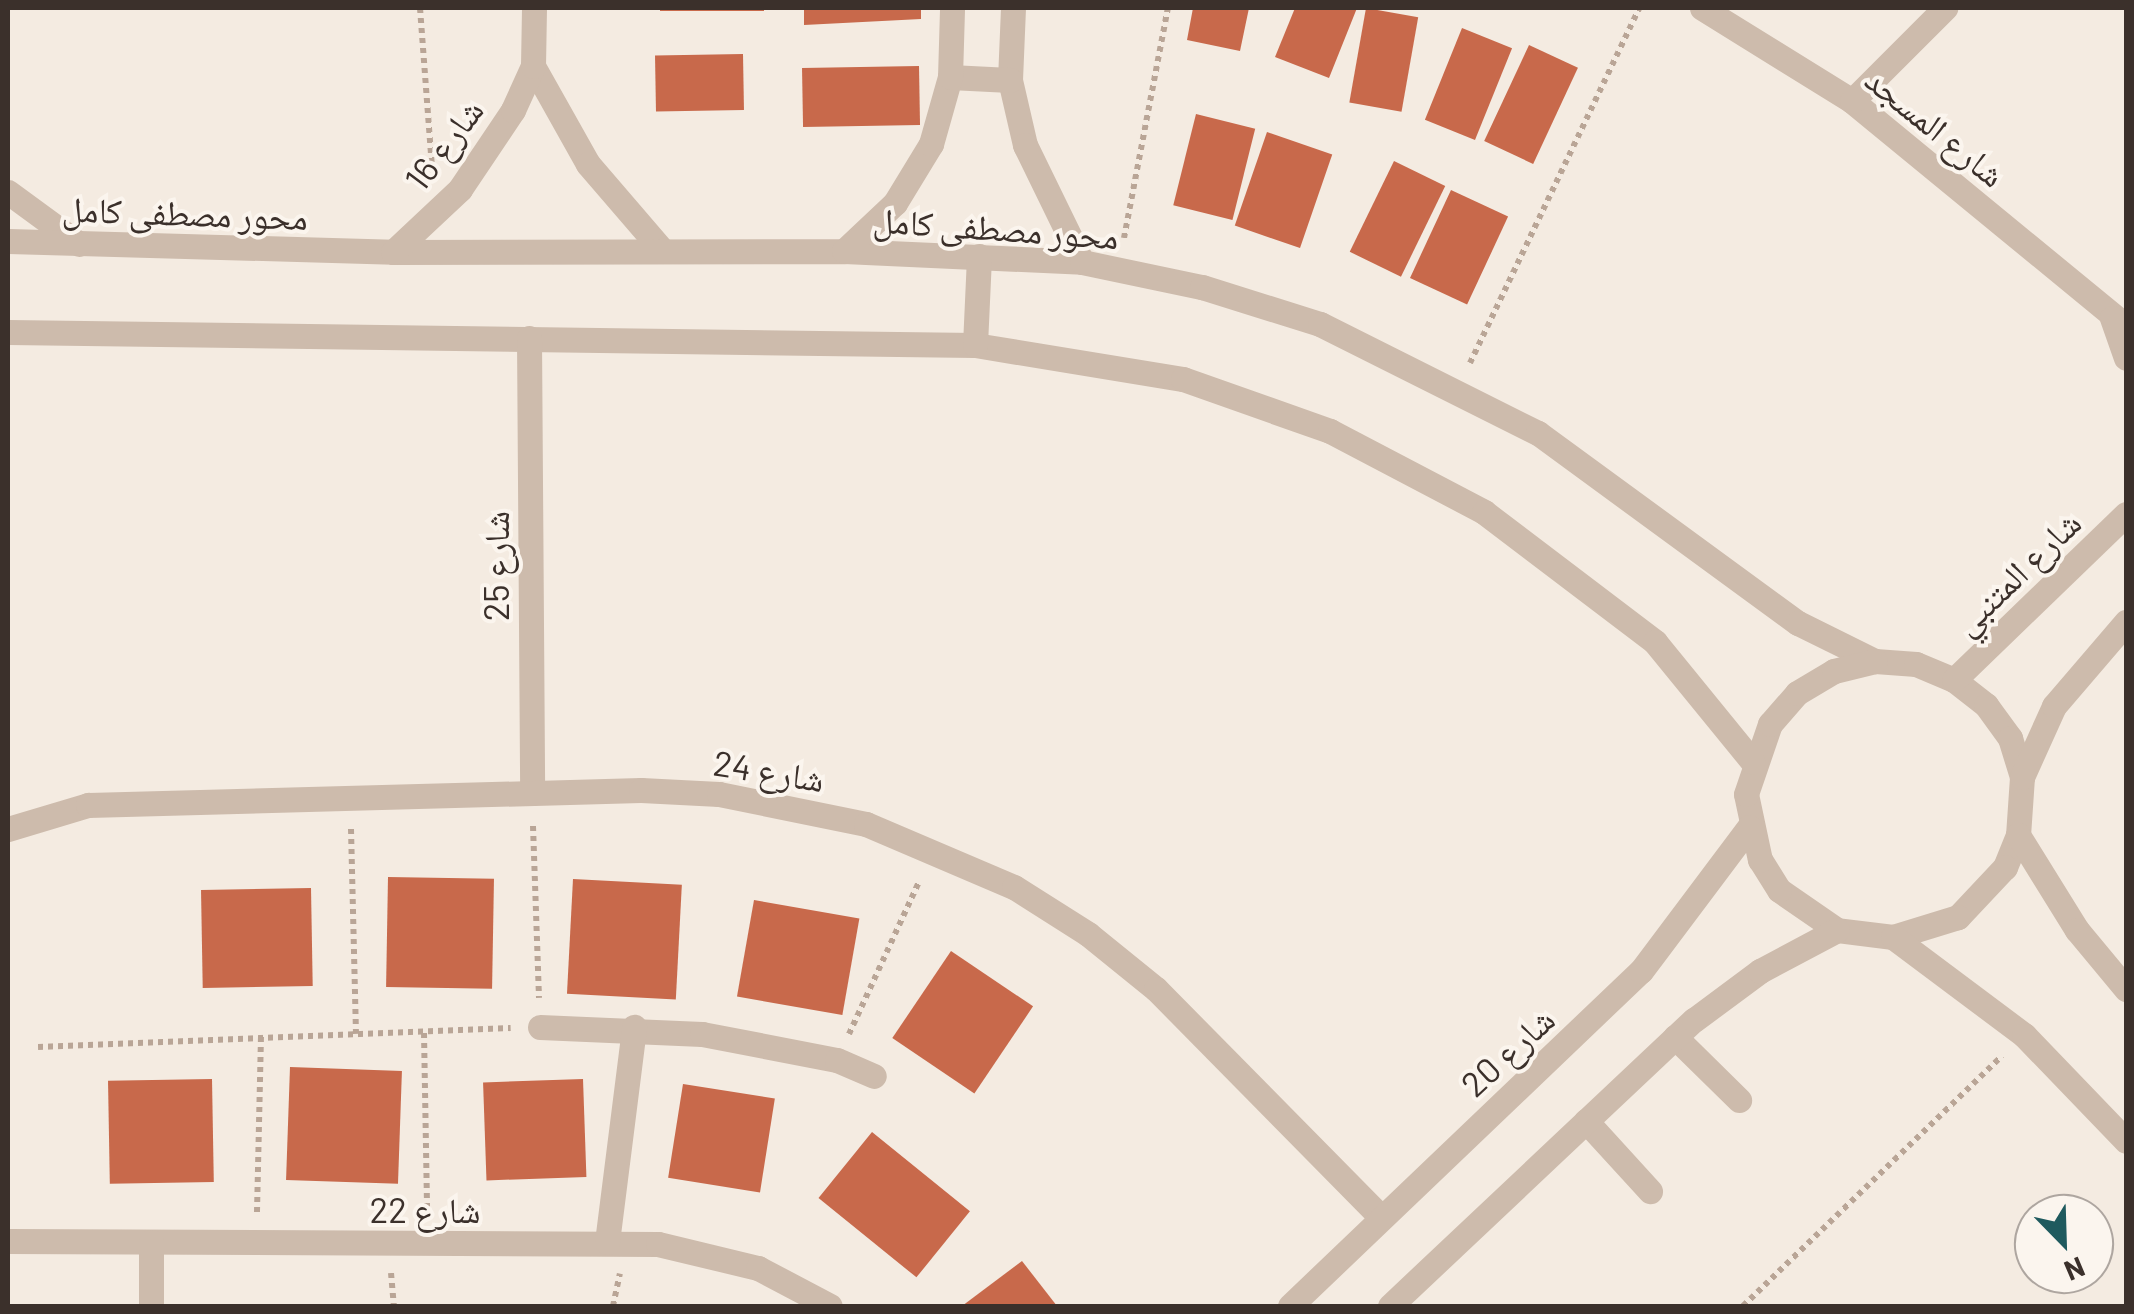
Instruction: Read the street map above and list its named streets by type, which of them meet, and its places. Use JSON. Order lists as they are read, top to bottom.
{
  "streets": {
    "street": [
      "شارع المسجد",
      "شارع 16",
      "محور مصطفى كامل",
      "شارع 25",
      "شارع المتنبي",
      "شارع 24",
      "شارع 20",
      "شارع 22"
    ]
  },
  "crossings": [
    ["شارع 16", "محور مصطفى كامل"],
    ["محور مصطفى كامل", "شارع المتنبي"],
    ["محور مصطفى كامل", "شارع 20"],
    ["شارع 25", "شارع 24"],
    ["شارع المتنبي", "شارع 20"],
    ["شارع 24", "شارع 20"]
  ],
  "north": "bottom right"
}
